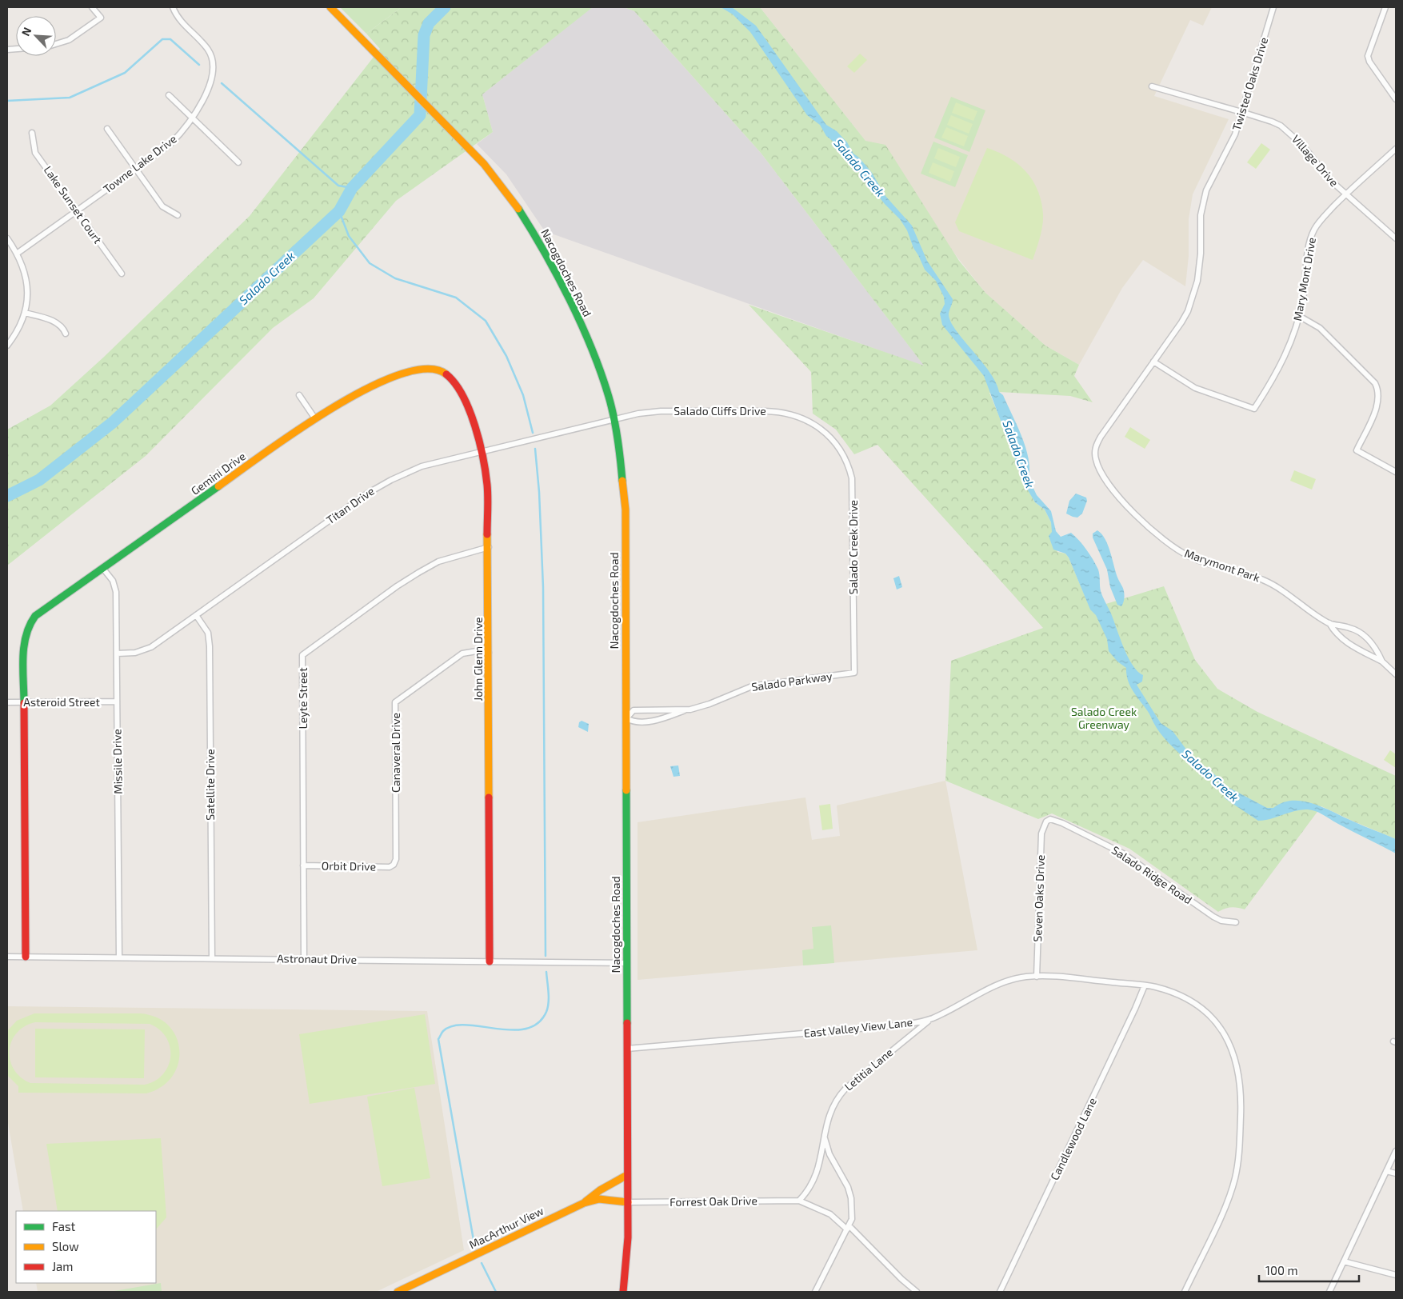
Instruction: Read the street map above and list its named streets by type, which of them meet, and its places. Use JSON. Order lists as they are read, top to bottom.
{
  "streets": {
    "street": [
      "Twisted Oaks Drive",
      "Village Drive",
      "Towne Lake Drive",
      "Lake Sunset Court",
      "Nacogdoches Road",
      "Mary Mont Drive",
      "Salado Cliffs Drive",
      "Gemini Drive",
      "Titan Drive",
      "Salado Creek Drive",
      "Marymont Park",
      "John Glenn Drive",
      "Salado Parkway",
      "Leyte Street",
      "Asteroid Street",
      "Canaveral Drive",
      "Missile Drive",
      "Satellite Drive",
      "Orbit Drive",
      "Salado Ridge Road",
      "Seven Oaks Drive",
      "Astronaut Drive",
      "East Valley View Lane",
      "Letitia Lane",
      "Candlewood Lane",
      "Forrest Oak Drive",
      "MacArthur View"
    ]
  },
  "crossings": [
    ["Twisted Oaks Drive", "Village Drive"],
    ["Twisted Oaks Drive", "Mary Mont Drive"],
    ["Twisted Oaks Drive", "Marymont Park"],
    ["Village Drive", "Mary Mont Drive"],
    ["Towne Lake Drive", "Lake Sunset Court"],
    ["Nacogdoches Road", "Salado Cliffs Drive"],
    ["Nacogdoches Road", "Titan Drive"],
    ["Nacogdoches Road", "Salado Parkway"],
    ["Nacogdoches Road", "Astronaut Drive"],
    ["Nacogdoches Road", "East Valley View Lane"],
    ["Nacogdoches Road", "Forrest Oak Drive"],
    ["Nacogdoches Road", "MacArthur View"],
    ["Salado Cliffs Drive", "Titan Drive"],
    ["Salado Cliffs Drive", "Salado Creek Drive"],
    ["Gemini Drive", "John Glenn Drive"],
    ["Gemini Drive", "Asteroid Street"],
    ["Gemini Drive", "Missile Drive"],
    ["Titan Drive", "John Glenn Drive"],
    ["Titan Drive", "Missile Drive"],
    ["Titan Drive", "Satellite Drive"],
    ["Salado Creek Drive", "Salado Parkway"],
    ["John Glenn Drive", "Leyte Street"],
    ["John Glenn Drive", "Canaveral Drive"],
    ["John Glenn Drive", "Astronaut Drive"],
    ["Leyte Street", "Orbit Drive"],
    ["Leyte Street", "Astronaut Drive"],
    ["Asteroid Street", "Missile Drive"],
    ["Canaveral Drive", "Orbit Drive"],
    ["Missile Drive", "Astronaut Drive"],
    ["Satellite Drive", "Astronaut Drive"],
    ["Salado Ridge Road", "Seven Oaks Drive"],
    ["Seven Oaks Drive", "East Valley View Lane"],
    ["East Valley View Lane", "Letitia Lane"],
    ["East Valley View Lane", "Candlewood Lane"],
    ["Letitia Lane", "Forrest Oak Drive"],
    ["Forrest Oak Drive", "MacArthur View"]
  ],
  "water": ["Salado Creek"],
  "parks": ["Salado Creek Greenway"],
  "legend": ["Fast", "Slow", "Jam"],
  "scale_bar": "100 m",
  "north": "top left"
}
